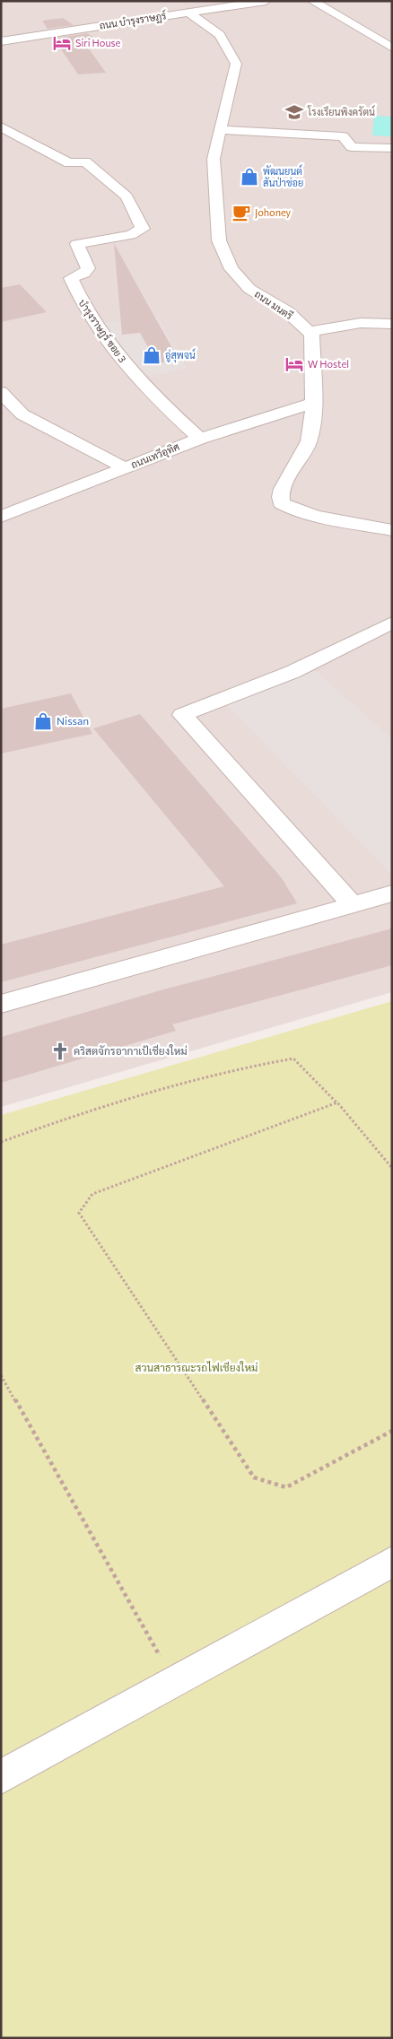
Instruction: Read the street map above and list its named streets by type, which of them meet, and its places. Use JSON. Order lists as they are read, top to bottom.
{
  "streets": {
    "street": [
      "ถนน บำรุงราษฏร์",
      "ถนน มนตรี",
      "บำรุงราษฏร์ ซอย 3",
      "ถนนเทวีอุทิศ"
    ]
  },
  "crossings": [
    ["ถนน บำรุงราษฏร์", "ถนน มนตรี"],
    ["บำรุงราษฏร์ ซอย 3", "ถนนเทวีอุทิศ"]
  ],
  "parks": ["สวนสาธารณะรถไฟเชียงใหม่"],
  "places": {
    "hotel": ["Siri House", "W Hostel"],
    "school or university": ["โรงเรียนพิงครัตน์"],
    "shop": ["พัฒนยนต์ สันป่าข่อย", "อู่สุพจน์", "Nissan"],
    "cafe": ["Johoney"],
    "church": ["คริสตจักรอากาเป้เชียงใหม่"]
  }
}
